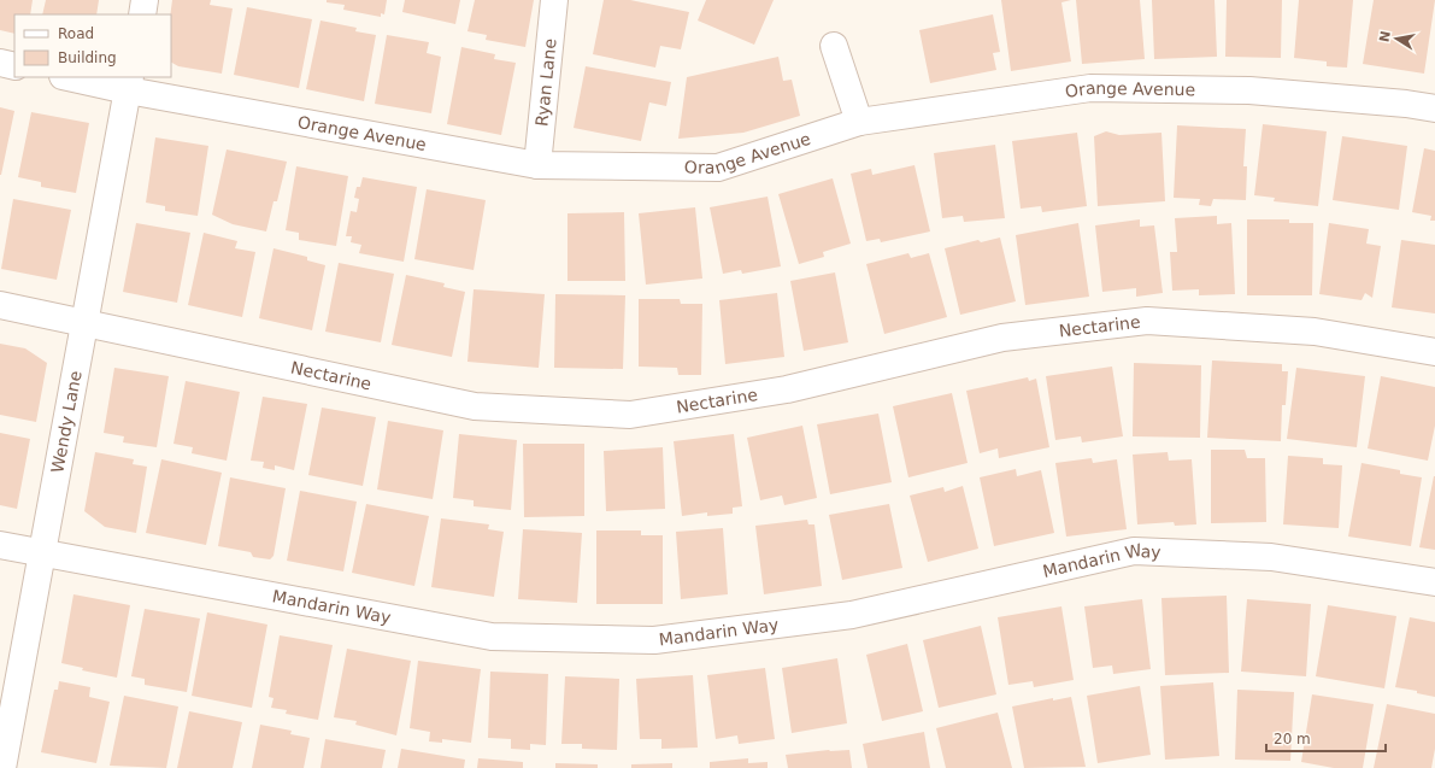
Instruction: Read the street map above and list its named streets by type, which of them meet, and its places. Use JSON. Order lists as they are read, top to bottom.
{
  "streets": {
    "street": [
      "Ryan Lane",
      "Orange Avenue",
      "Nectarine",
      "Wendy Lane",
      "Mandarin Way"
    ]
  },
  "crossings": [
    ["Ryan Lane", "Orange Avenue"],
    ["Orange Avenue", "Wendy Lane"],
    ["Nectarine", "Wendy Lane"],
    ["Wendy Lane", "Mandarin Way"]
  ],
  "legend": ["Road", "Building"],
  "scale_bar": "20 m",
  "north": "left"
}
